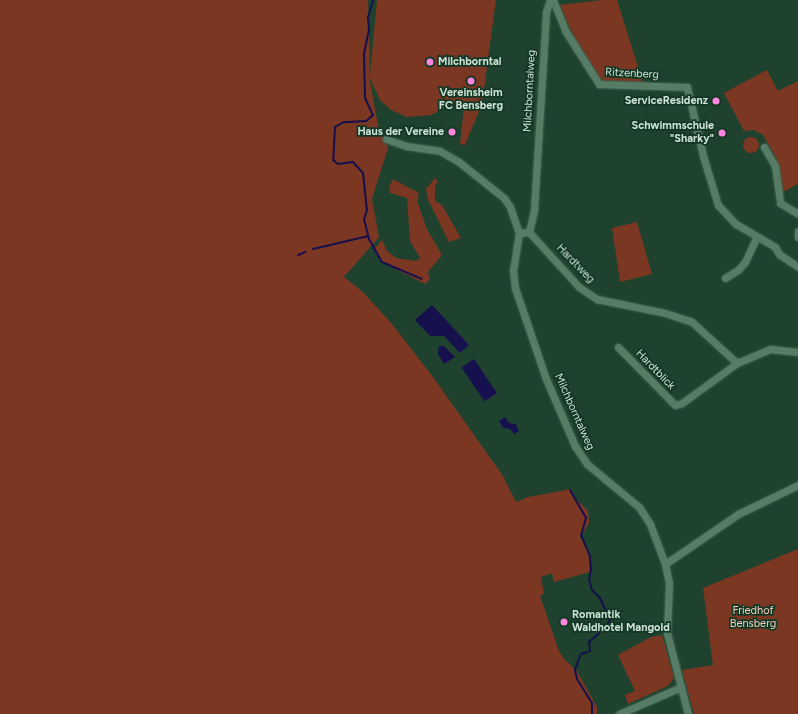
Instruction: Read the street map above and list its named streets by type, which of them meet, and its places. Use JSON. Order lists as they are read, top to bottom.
{
  "streets": {
    "street": [
      "Ritzenberg",
      "Milchborntalweg",
      "Hardtweg",
      "Hardtblick"
    ]
  },
  "crossings": [
    ["Milchborntalweg", "Hardtweg"],
    ["Hardtweg", "Hardtblick"]
  ],
  "parks": ["Friedhof Bensberg"],
  "places": [
    "Milchborntal",
    "Vereinsheim FC Bensberg",
    "ServiceResidenz",
    "Haus der Vereine",
    "Schwimmschule \"Sharky\"",
    "Romantik Waldhotel Mangold"
  ]
}
